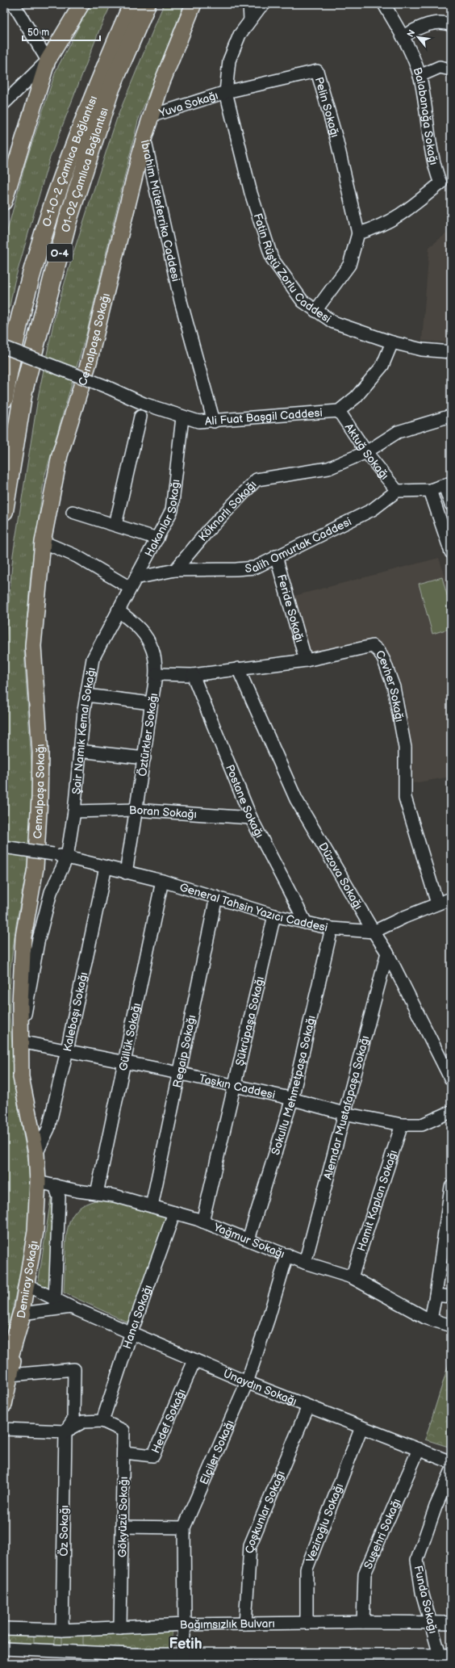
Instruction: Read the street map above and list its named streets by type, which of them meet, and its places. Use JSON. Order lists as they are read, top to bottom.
{
  "streets": {
    "highway": ["O-1-O-2 Çamlıca Bağlantısı", "O1-O2 Çamlıca Bağlantısı", "O-4"],
    "main road": ["İbrahim Müteferrika Caddesi", "Cemalpaşa Sokağı", "Demiray Sokağı"],
    "street": [
      "Yuva Sokağı",
      "Pelin Sokağı",
      "Balabanağa Sokağı",
      "Fatin Rüştü Zorlu Caddesi",
      "Ali Fuat Başgil Caddesi",
      "Aktuğ Sokağı",
      "Köknarlı Sokağı",
      "Hakanlar Sokağı",
      "Salih Omurtak Caddesi",
      "Feride Sokağı",
      "Cevher Sokağı",
      "Şair Namık Kemal Sokağı",
      "Öztürkler Sokağı",
      "Postane Sokağı",
      "Boran Sokağı",
      "Düzova Sokağı",
      "General Tahsin Yazıcı Caddesi",
      "Kalebaşı Sokağı",
      "Şükrüpaşa Sokağı",
      "Güllük Sokağı",
      "Regaip Sokağı",
      "Sokullu Mehmetpaşa Sokağı",
      "Taşkın Caddesi",
      "Alemdar Mustafapaşa Sokağı",
      "Hamit Kaplan Sokağı",
      "Yağmur Sokağı",
      "Hancı Sokağı",
      "Ünaydın Sokağı",
      "Hedef Sokağı",
      "Elçiler Sokağı",
      "Çoşkunlar Sokağı",
      "Gökyüzü Sokağı",
      "Veziroğlu Sokağı",
      "Öz Sokağı",
      "Suşehri Sokağı",
      "Funda Sokağı",
      "Bağımsızlık Bulvarı"
    ]
  },
  "crossings": [
    ["Yuva Sokağı", "Pelin Sokağı"],
    ["Yuva Sokağı", "İbrahim Müteferrika Caddesi"],
    ["Yuva Sokağı", "Fatin Rüştü Zorlu Caddesi"],
    ["Pelin Sokağı", "Balabanağa Sokağı"],
    ["Pelin Sokağı", "Fatin Rüştü Zorlu Caddesi"],
    ["İbrahim Müteferrika Caddesi", "Cemalpaşa Sokağı"],
    ["İbrahim Müteferrika Caddesi", "Ali Fuat Başgil Caddesi"],
    ["Fatin Rüştü Zorlu Caddesi", "Ali Fuat Başgil Caddesi"],
    ["Cemalpaşa Sokağı", "Şair Namık Kemal Sokağı"],
    ["Cemalpaşa Sokağı", "General Tahsin Yazıcı Caddesi"],
    ["Cemalpaşa Sokağı", "Kalebaşı Sokağı"],
    ["Cemalpaşa Sokağı", "Taşkın Caddesi"],
    ["Cemalpaşa Sokağı", "Demiray Sokağı"],
    ["Ali Fuat Başgil Caddesi", "Aktuğ Sokağı"],
    ["Ali Fuat Başgil Caddesi", "Hakanlar Sokağı"],
    ["Aktuğ Sokağı", "Köknarlı Sokağı"],
    ["Aktuğ Sokağı", "Salih Omurtak Caddesi"],
    ["Köknarlı Sokağı", "Salih Omurtak Caddesi"],
    ["Hakanlar Sokağı", "Salih Omurtak Caddesi"],
    ["Hakanlar Sokağı", "Şair Namık Kemal Sokağı"],
    ["Hakanlar Sokağı", "Öztürkler Sokağı"],
    ["Salih Omurtak Caddesi", "Feride Sokağı"],
    ["Feride Sokağı", "Cevher Sokağı"],
    ["Cevher Sokağı", "Öztürkler Sokağı"],
    ["Cevher Sokağı", "Postane Sokağı"],
    ["Cevher Sokağı", "Düzova Sokağı"],
    ["Cevher Sokağı", "General Tahsin Yazıcı Caddesi"],
    ["Şair Namık Kemal Sokağı", "Öztürkler Sokağı"],
    ["Şair Namık Kemal Sokağı", "Boran Sokağı"],
    ["Şair Namık Kemal Sokağı", "General Tahsin Yazıcı Caddesi"],
    ["Öztürkler Sokağı", "Boran Sokağı"],
    ["Öztürkler Sokağı", "General Tahsin Yazıcı Caddesi"],
    ["Postane Sokağı", "Boran Sokağı"],
    ["Postane Sokağı", "General Tahsin Yazıcı Caddesi"],
    ["Düzova Sokağı", "General Tahsin Yazıcı Caddesi"],
    ["Düzova Sokağı", "Alemdar Mustafapaşa Sokağı"],
    ["General Tahsin Yazıcı Caddesi", "Kalebaşı Sokağı"],
    ["General Tahsin Yazıcı Caddesi", "Şükrüpaşa Sokağı"],
    ["General Tahsin Yazıcı Caddesi", "Güllük Sokağı"],
    ["General Tahsin Yazıcı Caddesi", "Regaip Sokağı"],
    ["General Tahsin Yazıcı Caddesi", "Sokullu Mehmetpaşa Sokağı"],
    ["Kalebaşı Sokağı", "Taşkın Caddesi"],
    ["Kalebaşı Sokağı", "Demiray Sokağı"],
    ["Şükrüpaşa Sokağı", "Taşkın Caddesi"],
    ["Şükrüpaşa Sokağı", "Yağmur Sokağı"],
    ["Güllük Sokağı", "Taşkın Caddesi"],
    ["Güllük Sokağı", "Yağmur Sokağı"],
    ["Regaip Sokağı", "Taşkın Caddesi"],
    ["Regaip Sokağı", "Yağmur Sokağı"],
    ["Sokullu Mehmetpaşa Sokağı", "Taşkın Caddesi"],
    ["Sokullu Mehmetpaşa Sokağı", "Yağmur Sokağı"],
    ["Taşkın Caddesi", "Alemdar Mustafapaşa Sokağı"],
    ["Taşkın Caddesi", "Hamit Kaplan Sokağı"],
    ["Alemdar Mustafapaşa Sokağı", "Yağmur Sokağı"],
    ["Hamit Kaplan Sokağı", "Yağmur Sokağı"],
    ["Yağmur Sokağı", "Demiray Sokağı"],
    ["Yağmur Sokağı", "Hancı Sokağı"],
    ["Yağmur Sokağı", "Elçiler Sokağı"],
    ["Demiray Sokağı", "Ünaydın Sokağı"],
    ["Hancı Sokağı", "Ünaydın Sokağı"],
    ["Hancı Sokağı", "Gökyüzü Sokağı"],
    ["Ünaydın Sokağı", "Hedef Sokağı"],
    ["Ünaydın Sokağı", "Elçiler Sokağı"],
    ["Ünaydın Sokağı", "Çoşkunlar Sokağı"],
    ["Ünaydın Sokağı", "Veziroğlu Sokağı"],
    ["Ünaydın Sokağı", "Suşehri Sokağı"],
    ["Hedef Sokağı", "Gökyüzü Sokağı"],
    ["Elçiler Sokağı", "Bağımsızlık Bulvarı"],
    ["Çoşkunlar Sokağı", "Bağımsızlık Bulvarı"],
    ["Gökyüzü Sokağı", "Bağımsızlık Bulvarı"],
    ["Veziroğlu Sokağı", "Bağımsızlık Bulvarı"],
    ["Öz Sokağı", "Bağımsızlık Bulvarı"],
    ["Suşehri Sokağı", "Bağımsızlık Bulvarı"],
    ["Funda Sokağı", "Bağımsızlık Bulvarı"]
  ],
  "districts": ["Fetih"],
  "scale_bar": "50 m",
  "north": "top left"
}
